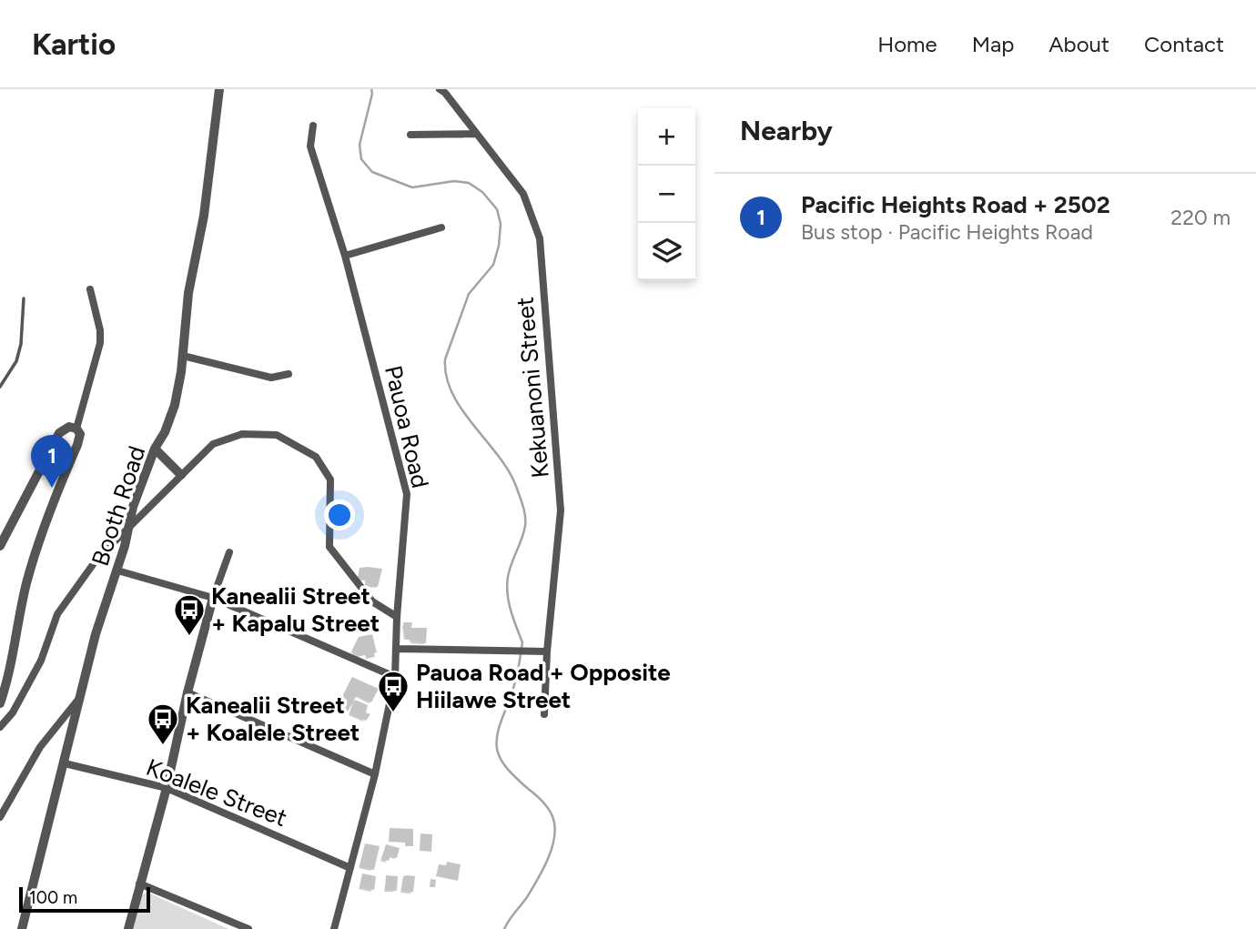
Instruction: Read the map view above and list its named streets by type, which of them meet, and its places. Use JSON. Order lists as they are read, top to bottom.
{
  "streets": {
    "street": [
      "Kekuanoni Street",
      "Pauoa Road",
      "Booth Road",
      "Koalele Street"
    ]
  },
  "crossings": [
    ["Pauoa Road", "Koalele Street"],
    ["Booth Road", "Koalele Street"]
  ],
  "places": {
    "bus stop": ["Kanealii Street + Kapalu Street", "Pauoa Road + Opposite Hiilawe Street", "Kanealii Street + Koalele Street"]
  },
  "scale_bar": "100 m",
  "page": {
    "header": "Kartio",
    "nav": [
      "Home",
      "Map",
      "About",
      "Contact"
    ],
    "heading": "Nearby",
    "map_buttons": ["+", "−"],
    "list": [
      {
        "mark": "1",
        "name": "Pacific Heights Road + 2502",
        "note": "Bus stop · Pacific Heights Road",
        "value": "220 m"
      }
    ],
    "pins": "1",
    "scale": "100 m"
  }
}
